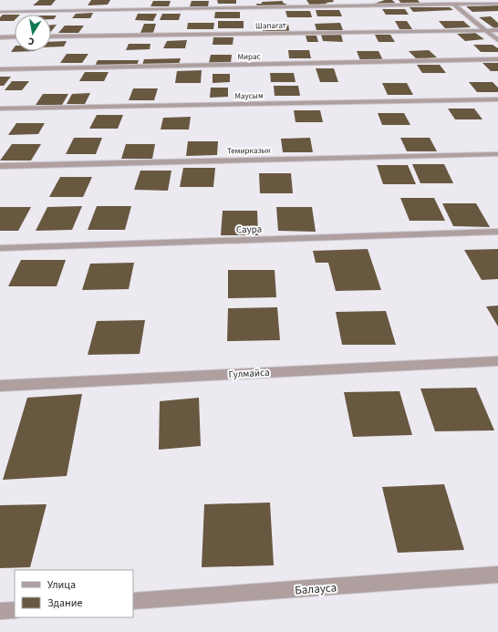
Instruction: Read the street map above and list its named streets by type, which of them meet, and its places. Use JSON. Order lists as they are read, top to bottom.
{
  "streets": {
    "street": [
      "Шапагат",
      "Мирас",
      "Маусым",
      "Темирказык",
      "Саура",
      "Гулмайса",
      "Балауса"
    ]
  },
  "legend": ["Улица", "Здание"],
  "north": "bottom"
}
